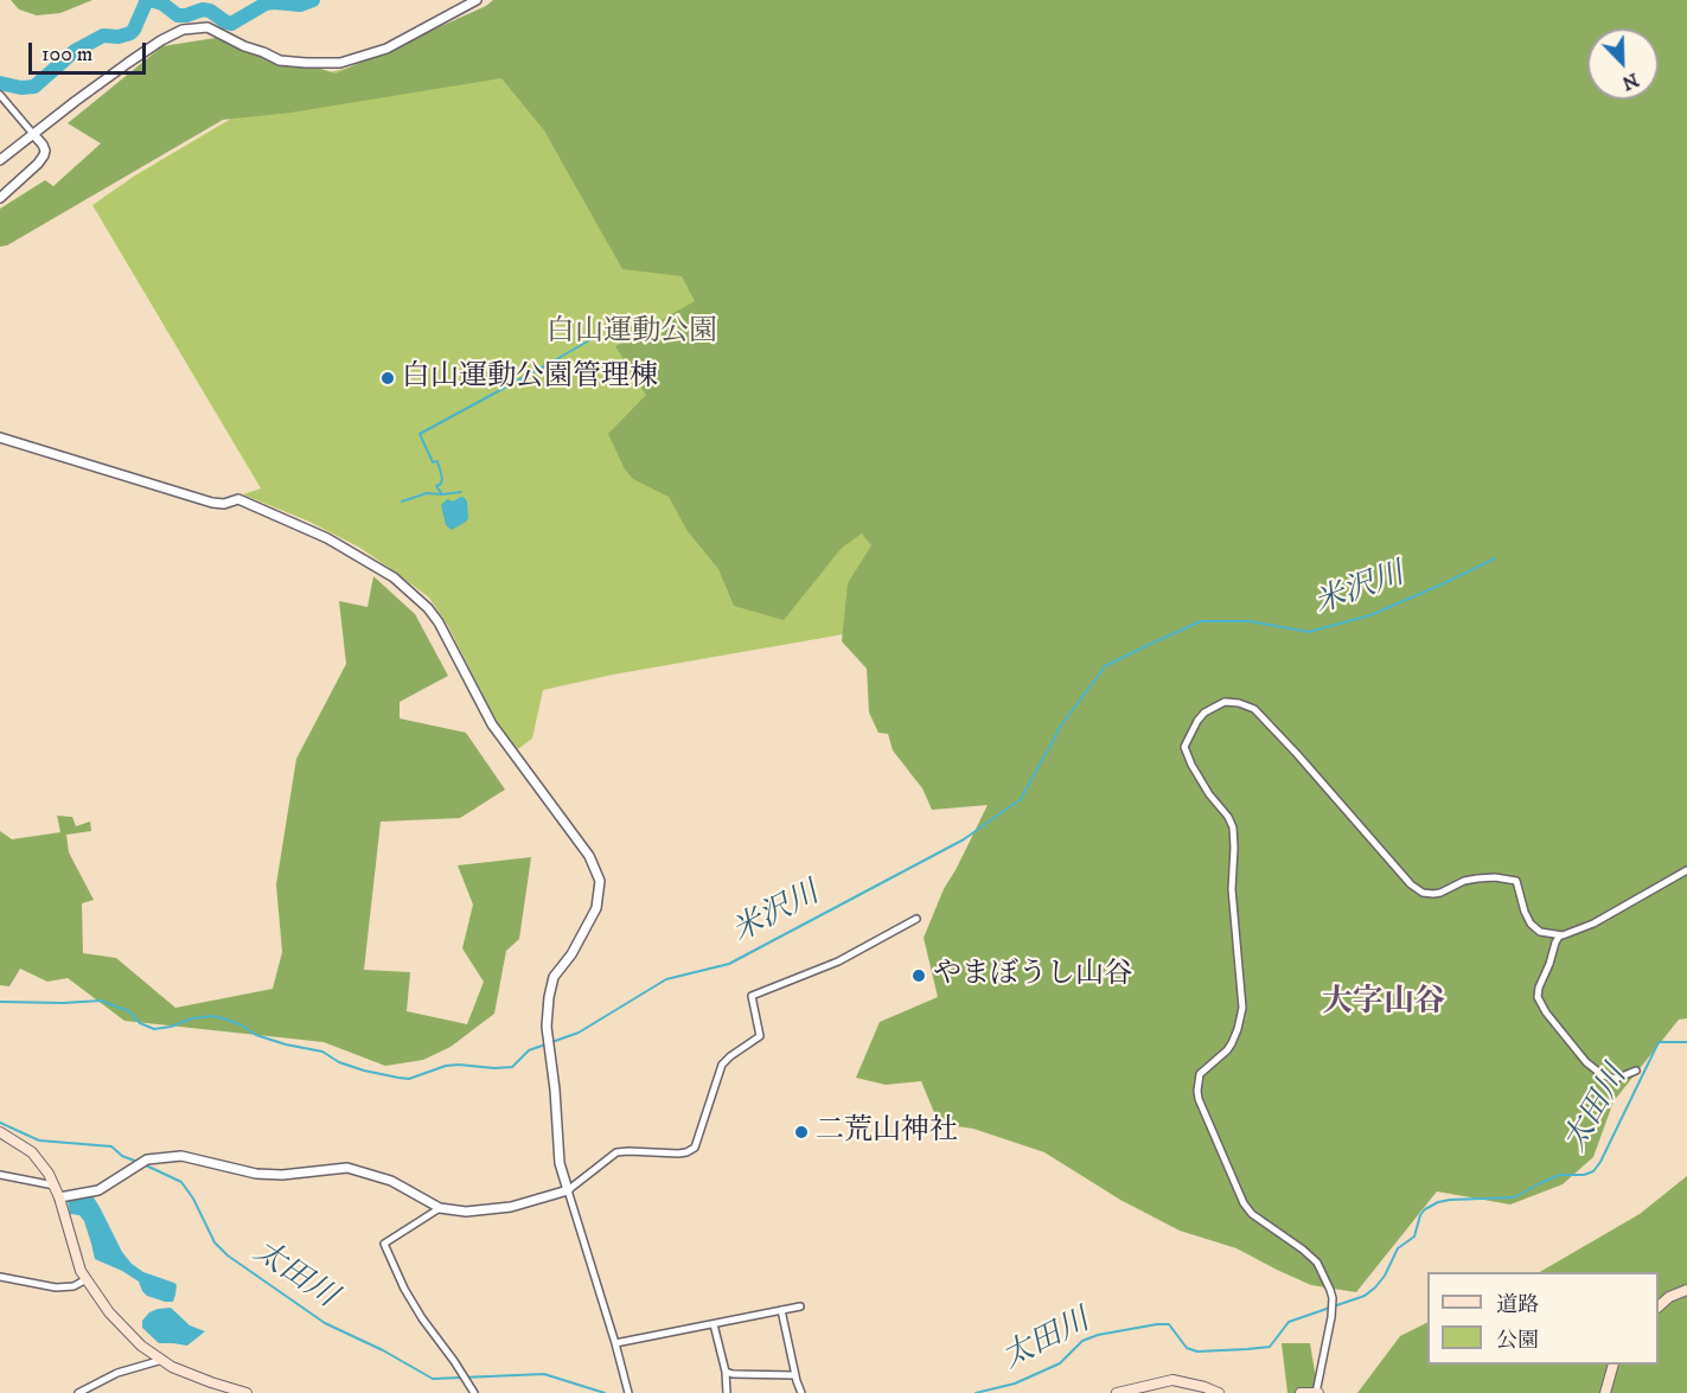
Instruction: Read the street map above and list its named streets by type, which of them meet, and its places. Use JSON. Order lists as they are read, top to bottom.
{
  "districts": ["大字山谷"],
  "water": ["米沢川", "太田川"],
  "parks": ["白山運動公園"],
  "places": ["白山運動公園管理棟", "やまぼうし山谷", "二荒山神社"],
  "legend": ["道路", "公園"],
  "scale_bar": "100 m",
  "north": "bottom right"
}
